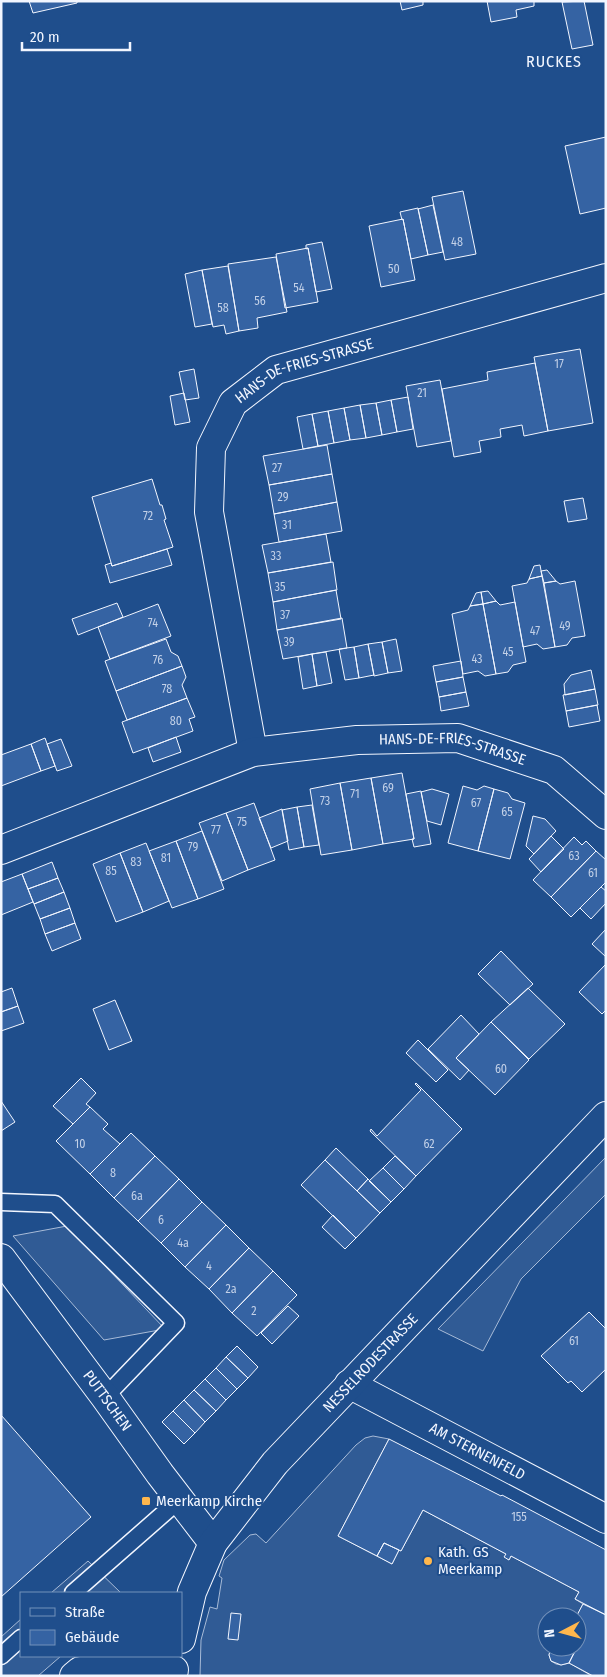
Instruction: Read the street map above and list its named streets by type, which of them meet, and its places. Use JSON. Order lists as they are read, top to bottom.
{
  "streets": {
    "street": [
      "HANS-DE-FRIES-STRASSE",
      "NESSELRODESTRASSE",
      "PUTTSCHEN",
      "AM STERNENFELD"
    ]
  },
  "crossings": [
    ["NESSELRODESTRASSE", "PUTTSCHEN"],
    ["NESSELRODESTRASSE", "AM STERNENFELD"]
  ],
  "districts": ["RUCKES"],
  "places": {
    "transit": ["Meerkamp Kirche"],
    "other": ["Kath. GS Meerkamp"]
  },
  "house_numbers": [
    "48",
    "50",
    "54",
    "56",
    "58",
    "17",
    "21",
    "27",
    "29",
    "72",
    "31",
    "33",
    "35",
    "37",
    "74",
    "49",
    "47",
    "39",
    "45",
    "43",
    "76",
    "78",
    "80",
    "69",
    "71",
    "73",
    "67",
    "65",
    "75",
    "77",
    "79",
    "63",
    "81",
    "83",
    "85",
    "61",
    "60",
    "10",
    "62",
    "8",
    "6a",
    "6",
    "4a",
    "4",
    "2a",
    "2",
    "61",
    "155"
  ],
  "legend": ["Straße", "Gebäude"],
  "scale_bar": "20 m",
  "north": "left"
}
